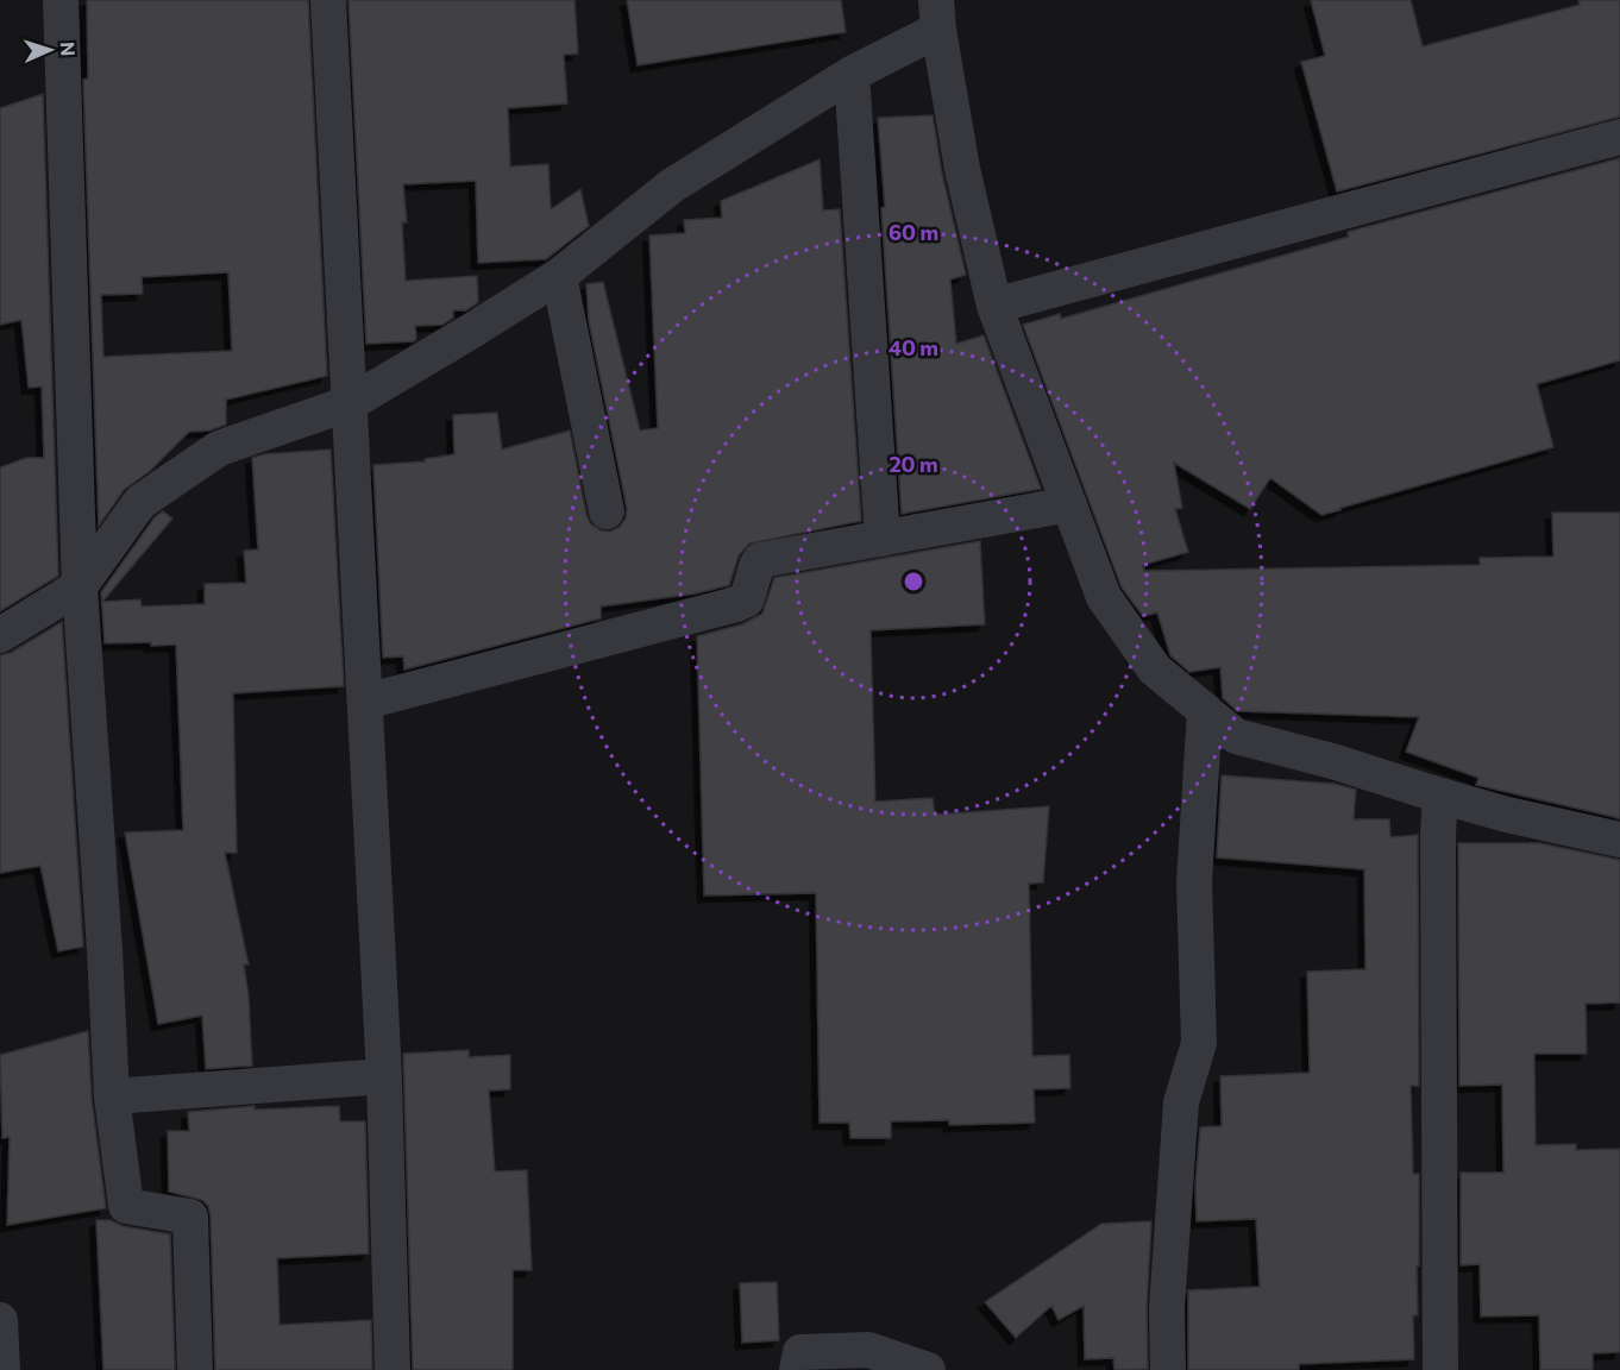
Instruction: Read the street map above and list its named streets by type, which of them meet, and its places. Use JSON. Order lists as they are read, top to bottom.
{
  "north": "right",
  "rings": ["60 m", "40 m", "20 m"]
}
